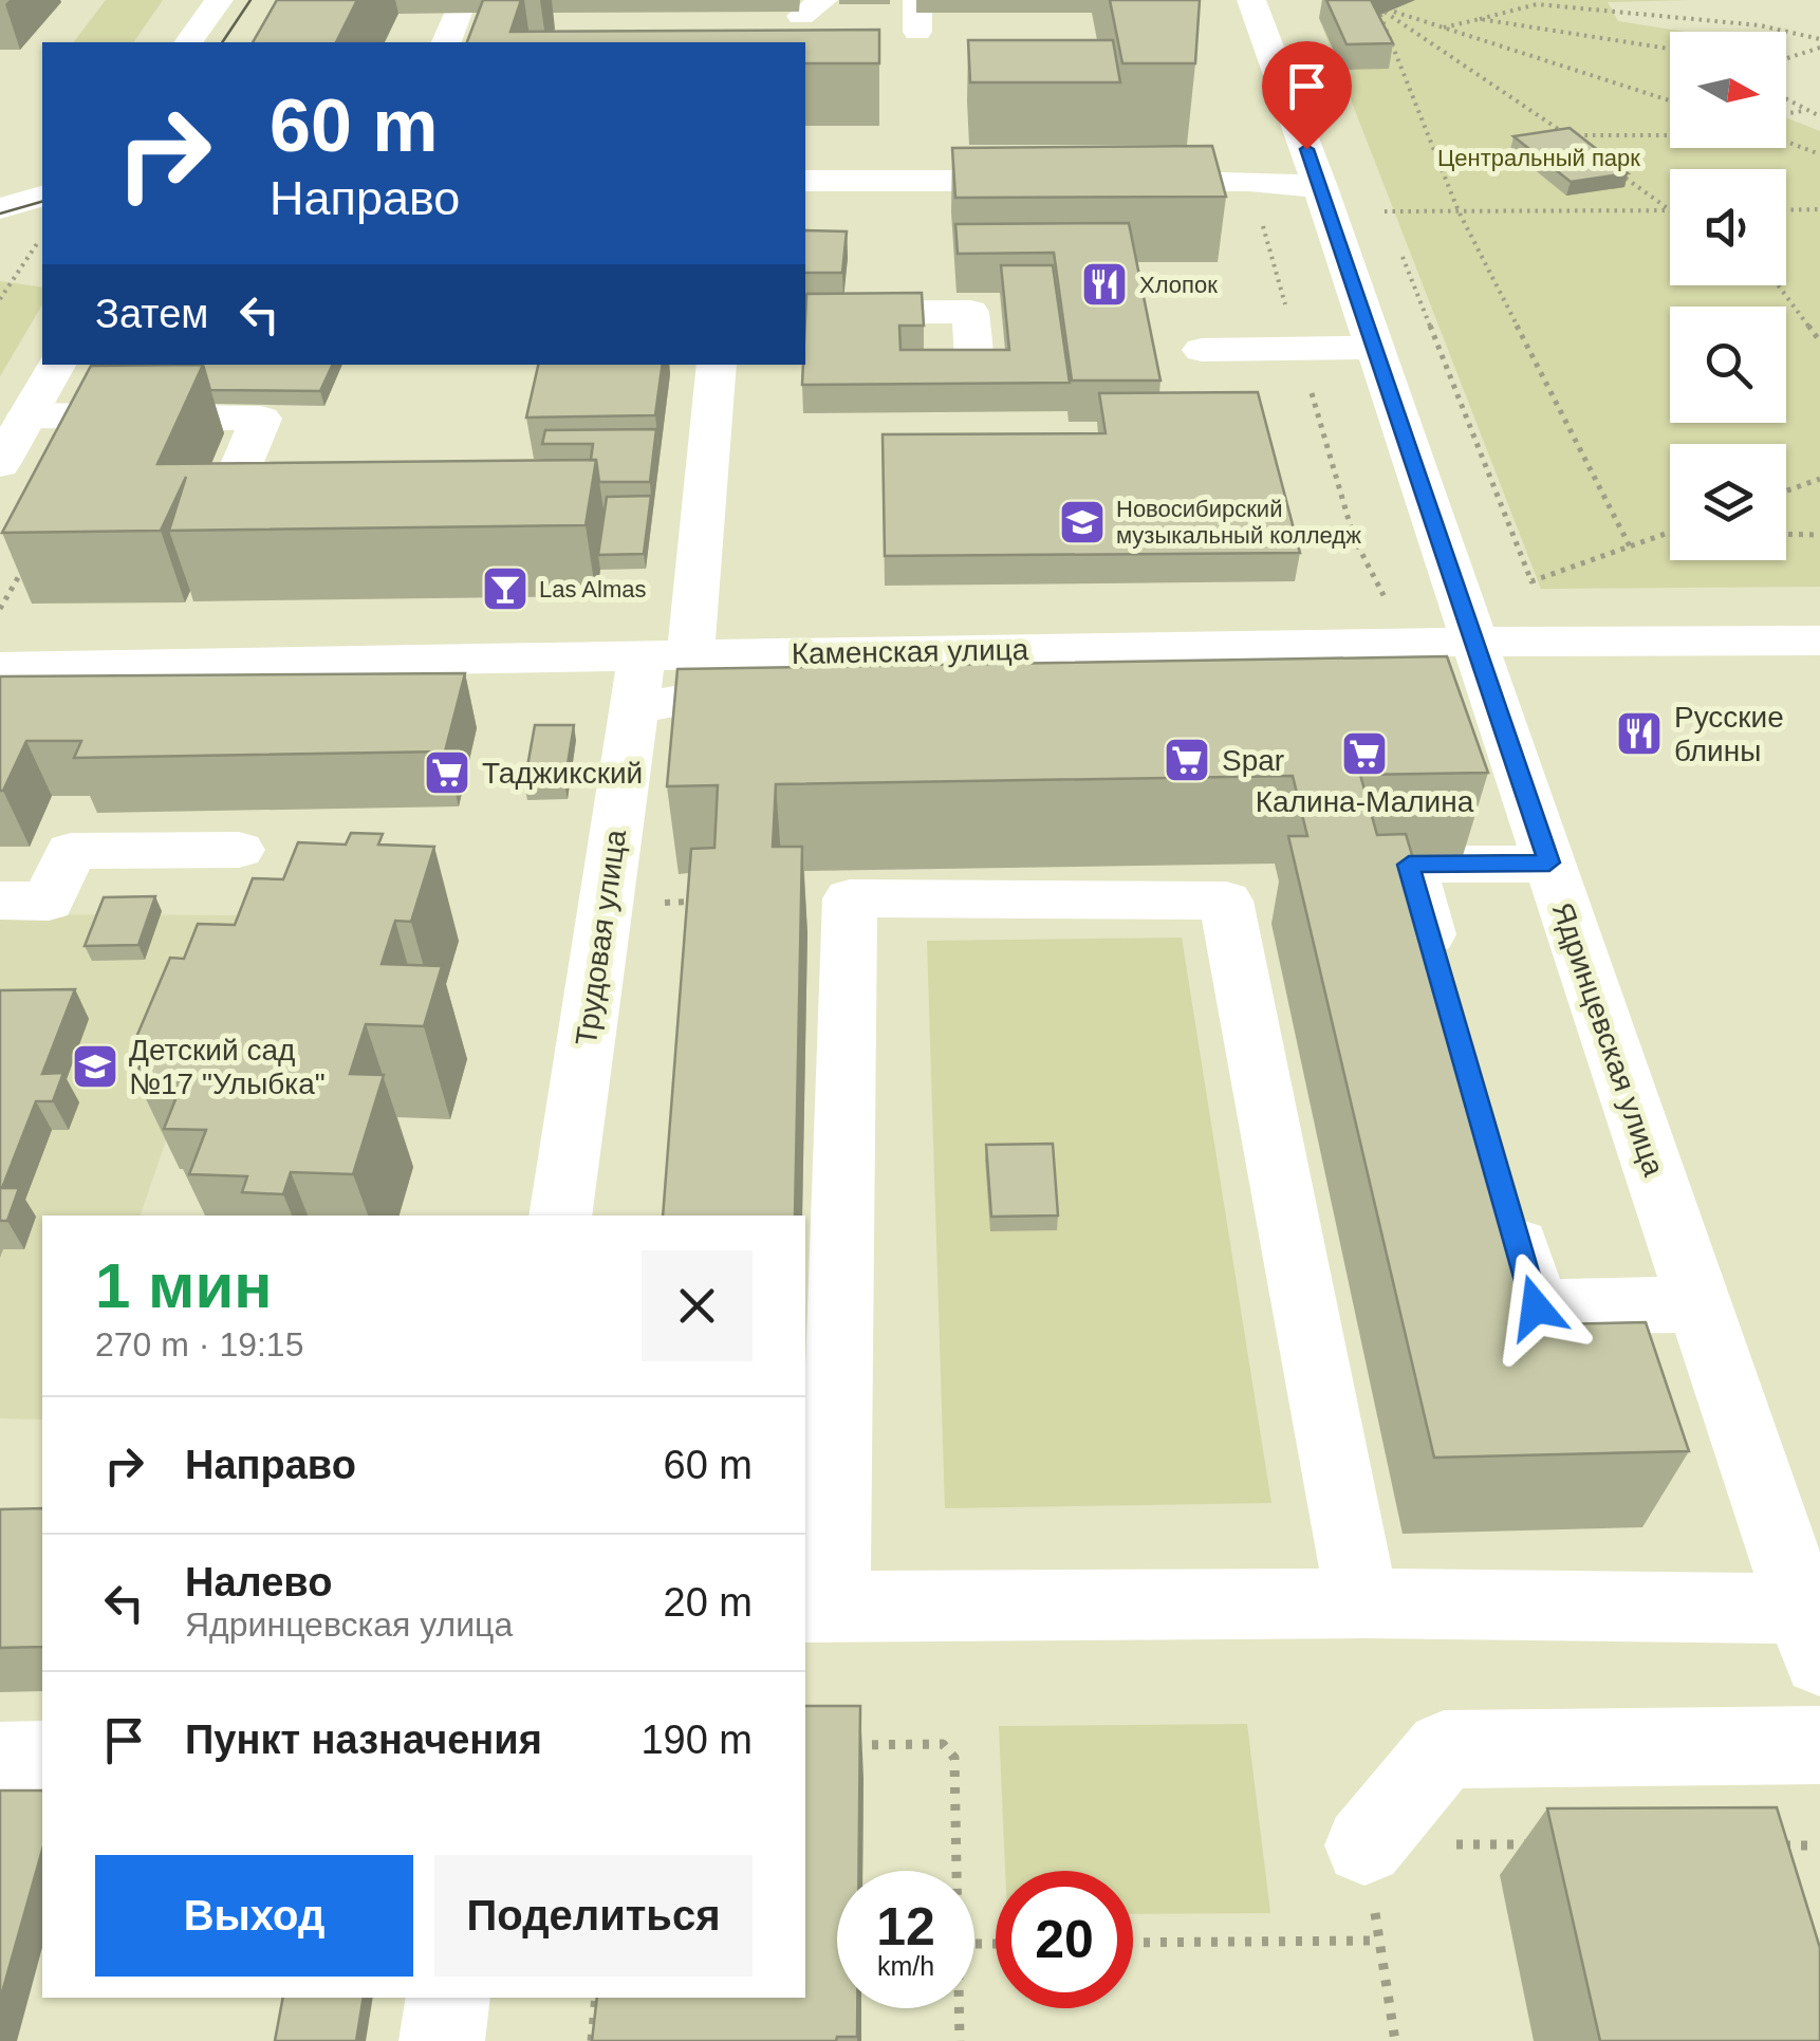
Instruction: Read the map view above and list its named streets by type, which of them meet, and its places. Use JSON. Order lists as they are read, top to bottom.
{
  "streets": {
    "street": ["Каменская улица", "Трудовая улица", "Ядринцевская улица"]
  },
  "crossings": [
    ["Каменская улица", "Трудовая улица"],
    ["Каменская улица", "Ядринцевская улица"]
  ],
  "parks": ["Центральный парк"],
  "places": {
    "restaurant": ["Хлопок", "Русские блины"],
    "school or university": ["Новосибирский музыкальный колледж", "Детский сад №17 \"Улыбка\""],
    "bar": ["Las Almas"],
    "supermarket": ["Калина-Малина", "Spar", "Таджикский"]
  },
  "north": "right",
  "page": {
    "turn": ["60 m", "Направо"],
    "then": "Затем",
    "heading": ["1 мин", "270 m · 19:15"],
    "list": [
      {
        "name": "Направо",
        "value": "60 m"
      },
      {
        "name": "Налево",
        "note": "Ядринцевская улица",
        "value": "20 m"
      },
      {
        "name": "Пункт назначения",
        "value": "190 m"
      }
    ],
    "buttons": ["Выход", "Поделиться"],
    "speed": "12 km/h",
    "limit": "20"
  }
}
